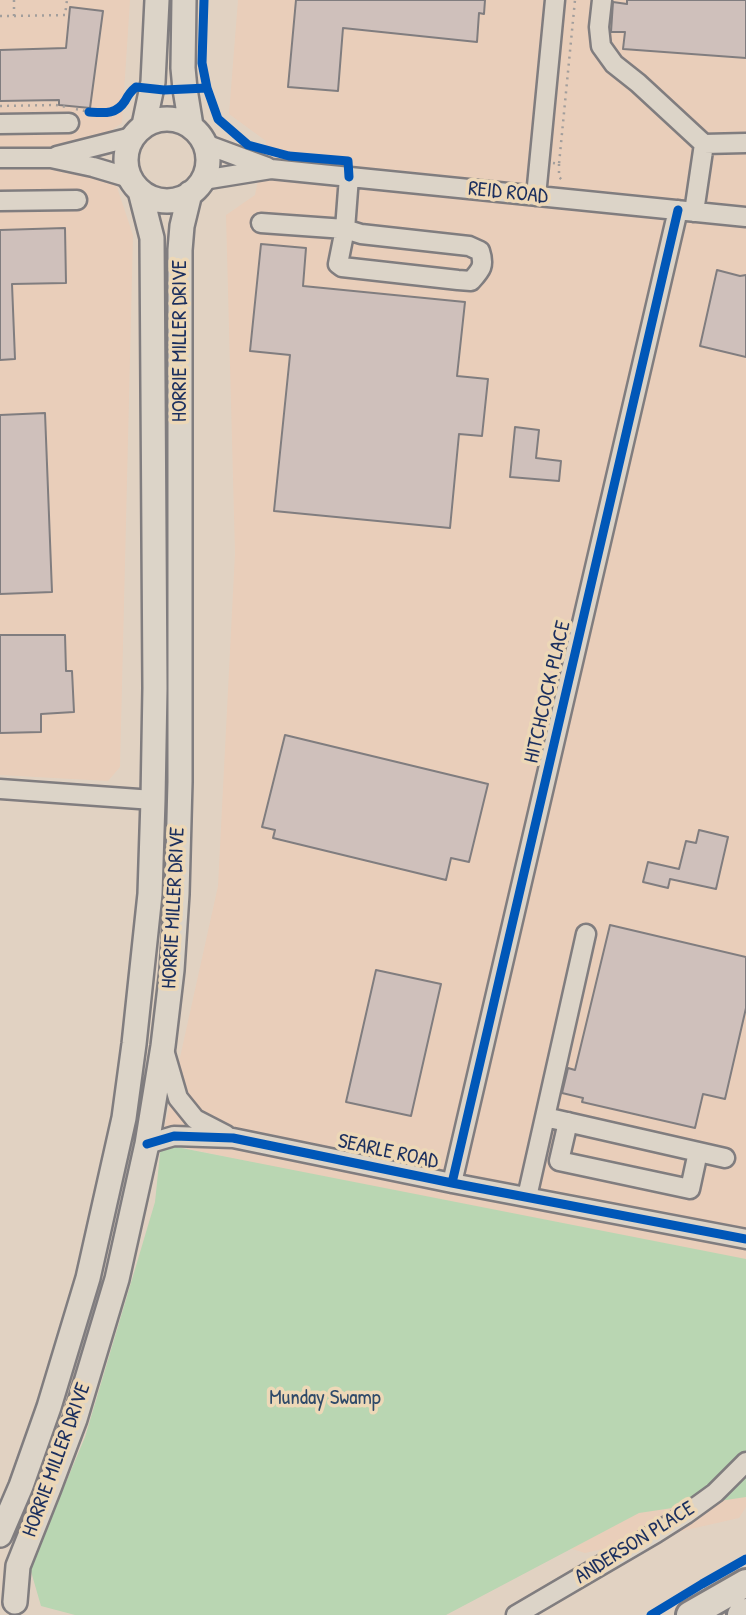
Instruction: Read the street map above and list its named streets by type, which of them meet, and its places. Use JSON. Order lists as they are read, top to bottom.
{
  "streets": {
    "main road": ["HORRIE MILLER DRIVE"],
    "street": [
      "REID ROAD",
      "HITCHCOCK PLACE",
      "SEARLE ROAD",
      "ANDERSON PLACE"
    ]
  },
  "crossings": [
    ["REID ROAD", "HORRIE MILLER DRIVE"],
    ["REID ROAD", "HITCHCOCK PLACE"],
    ["HORRIE MILLER DRIVE", "SEARLE ROAD"],
    ["HITCHCOCK PLACE", "SEARLE ROAD"]
  ],
  "parks": ["Munday Swamp"]
}
